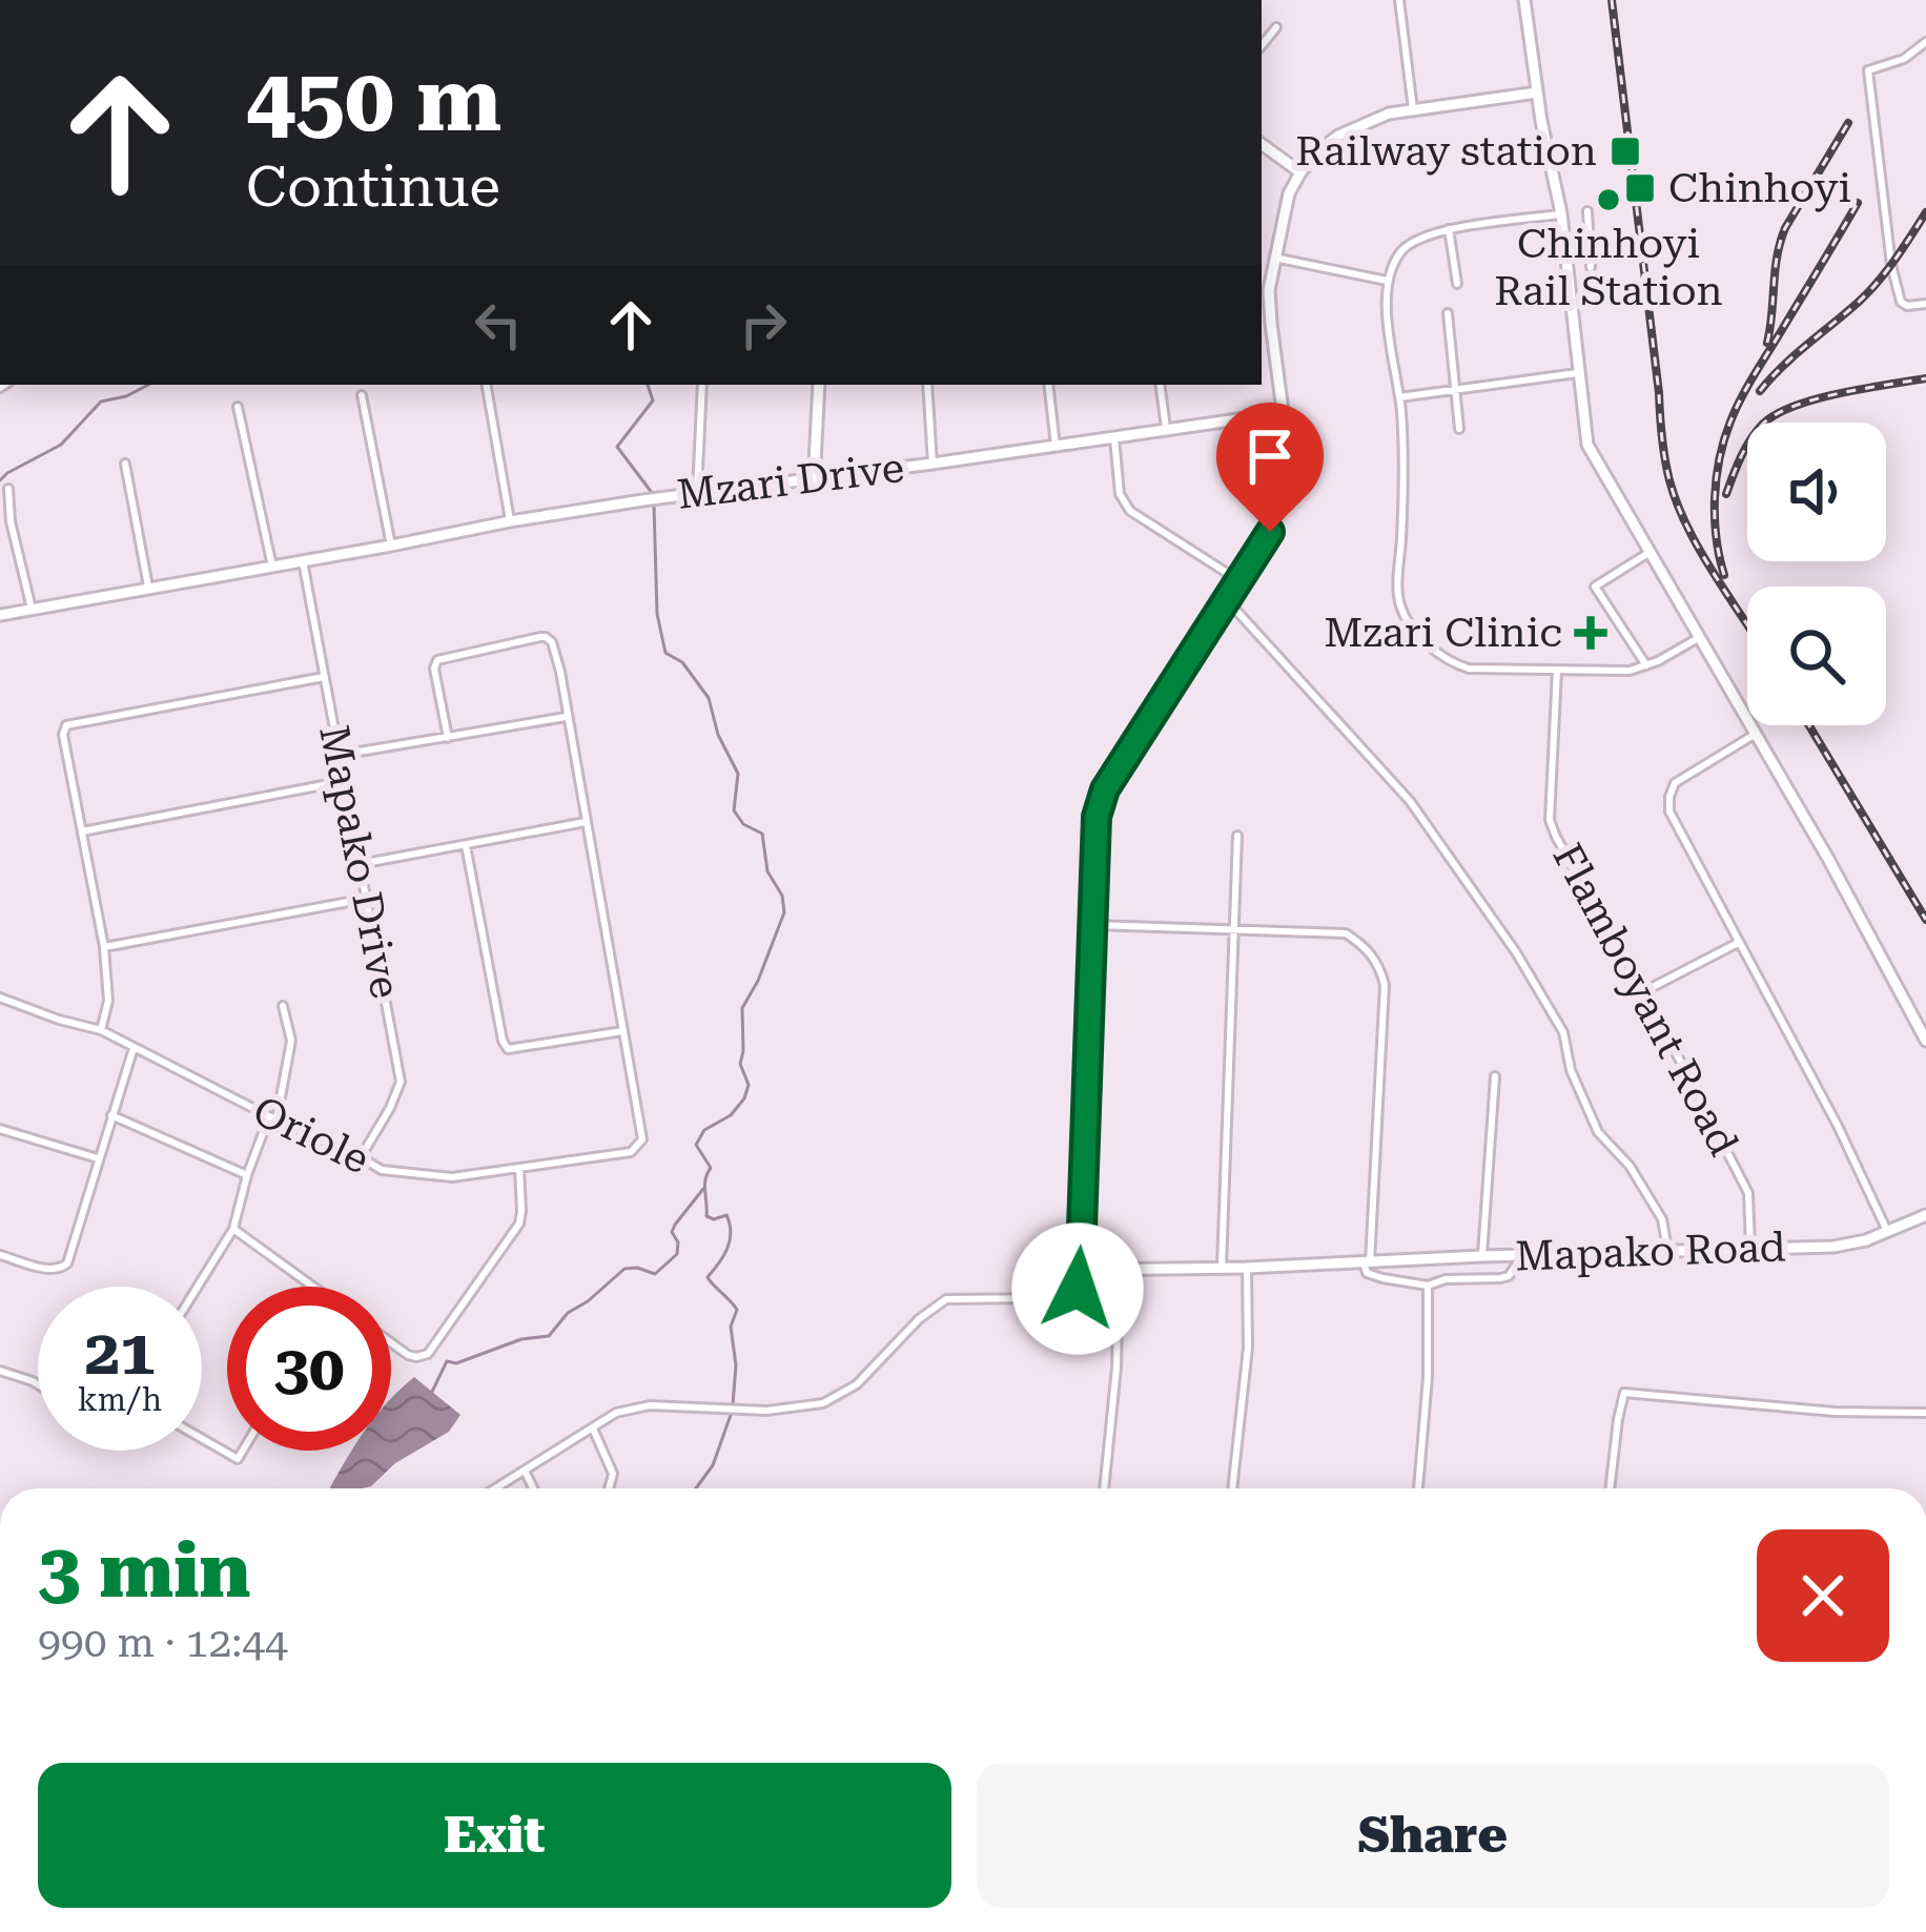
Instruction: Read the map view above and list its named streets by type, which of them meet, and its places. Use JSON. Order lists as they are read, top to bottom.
{
  "streets": {
    "street": [
      "Mzari Drive",
      "Mapako Drive",
      "Flamboyant Road",
      "Oriole",
      "Mapako Road"
    ]
  },
  "crossings": [
    ["Mzari Drive", "Mapako Drive"],
    ["Mapako Drive", "Oriole"],
    ["Flamboyant Road", "Mapako Road"]
  ],
  "places": {
    "transit": ["Railway station", "Chinhoyi"],
    "other": ["Chinhoyi Rail Station"],
    "health": ["Mzari Clinic"]
  },
  "page": {
    "turn": ["450 m", "Continue"],
    "speed": "21 km/h",
    "limit": "30",
    "heading": ["3 min", "990 m · 12:44"],
    "buttons": ["Exit", "Share"]
  }
}
